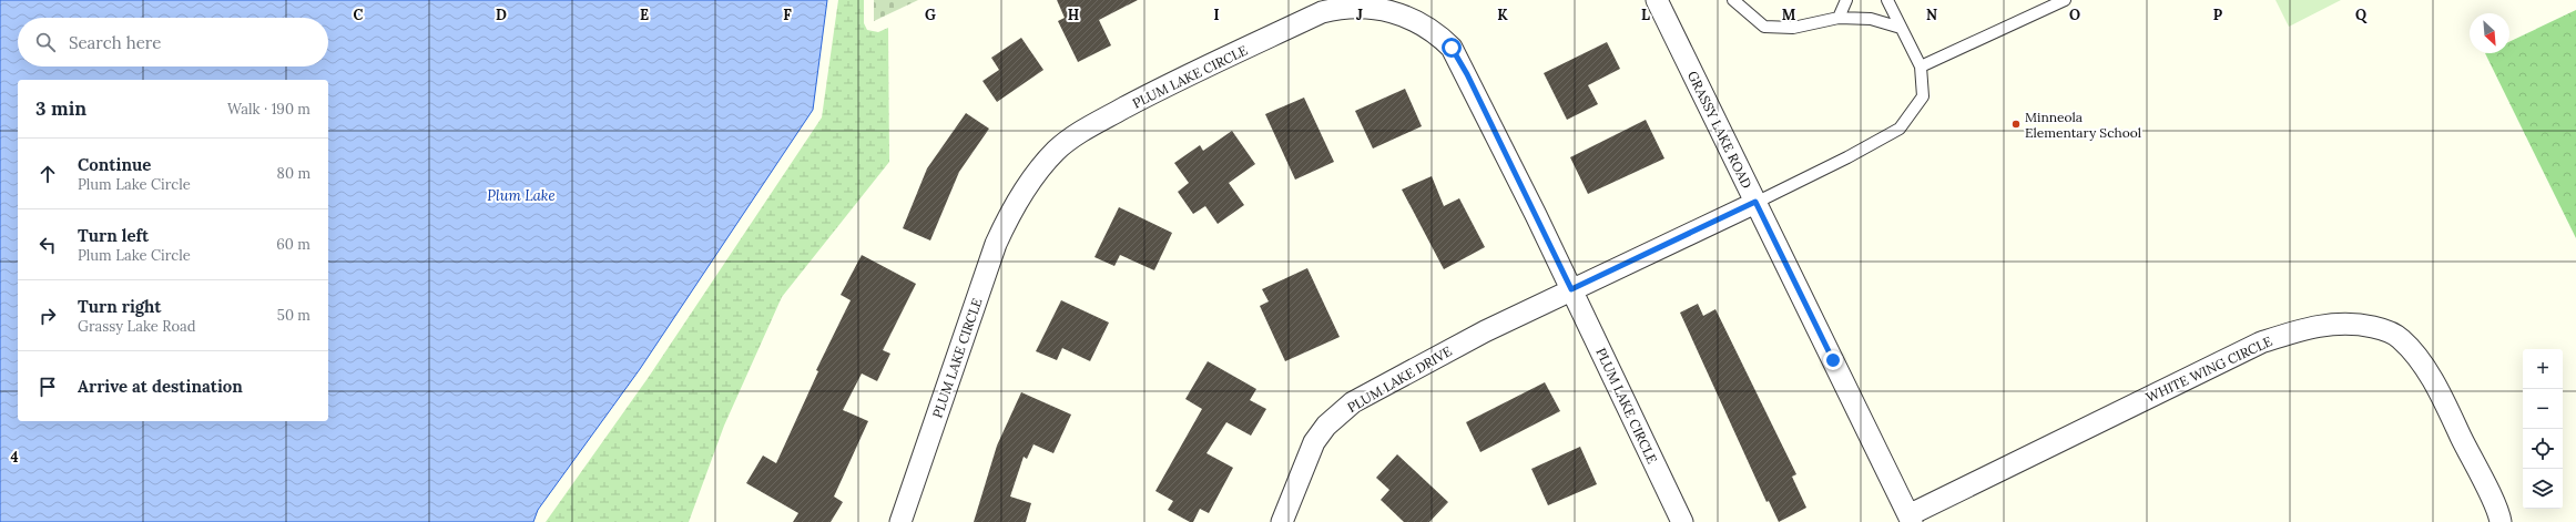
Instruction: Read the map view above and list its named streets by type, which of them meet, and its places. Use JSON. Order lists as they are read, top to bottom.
{
  "streets": {
    "street": [
      "PLUM LAKE CIRCLE",
      "GRASSY LAKE ROAD",
      "WHITE WING CIRCLE",
      "PLUM LAKE DRIVE"
    ]
  },
  "crossings": [
    ["PLUM LAKE CIRCLE", "PLUM LAKE DRIVE"],
    ["GRASSY LAKE ROAD", "WHITE WING CIRCLE"]
  ],
  "water": ["Plum Lake"],
  "places": ["Minneola Elementary School"],
  "north": "bottom right",
  "page": {
    "search": "Search here",
    "heading": ["3 min", "Walk · 190 m"],
    "list": [
      ["Continue", "Plum Lake Circle", "80 m"],
      ["Turn left", "Plum Lake Circle", "60 m"],
      ["Turn right", "Grassy Lake Road", "50 m"],
      "Arrive at destination"
    ],
    "map_buttons": ["+", "−"]
  },
  "grid": {
    "columns": [
      "C",
      "D",
      "E",
      "F",
      "G",
      "H",
      "I",
      "J",
      "K",
      "L",
      "M",
      "N",
      "O",
      "P",
      "Q"
    ],
    "rows": ["4"]
  }
}
